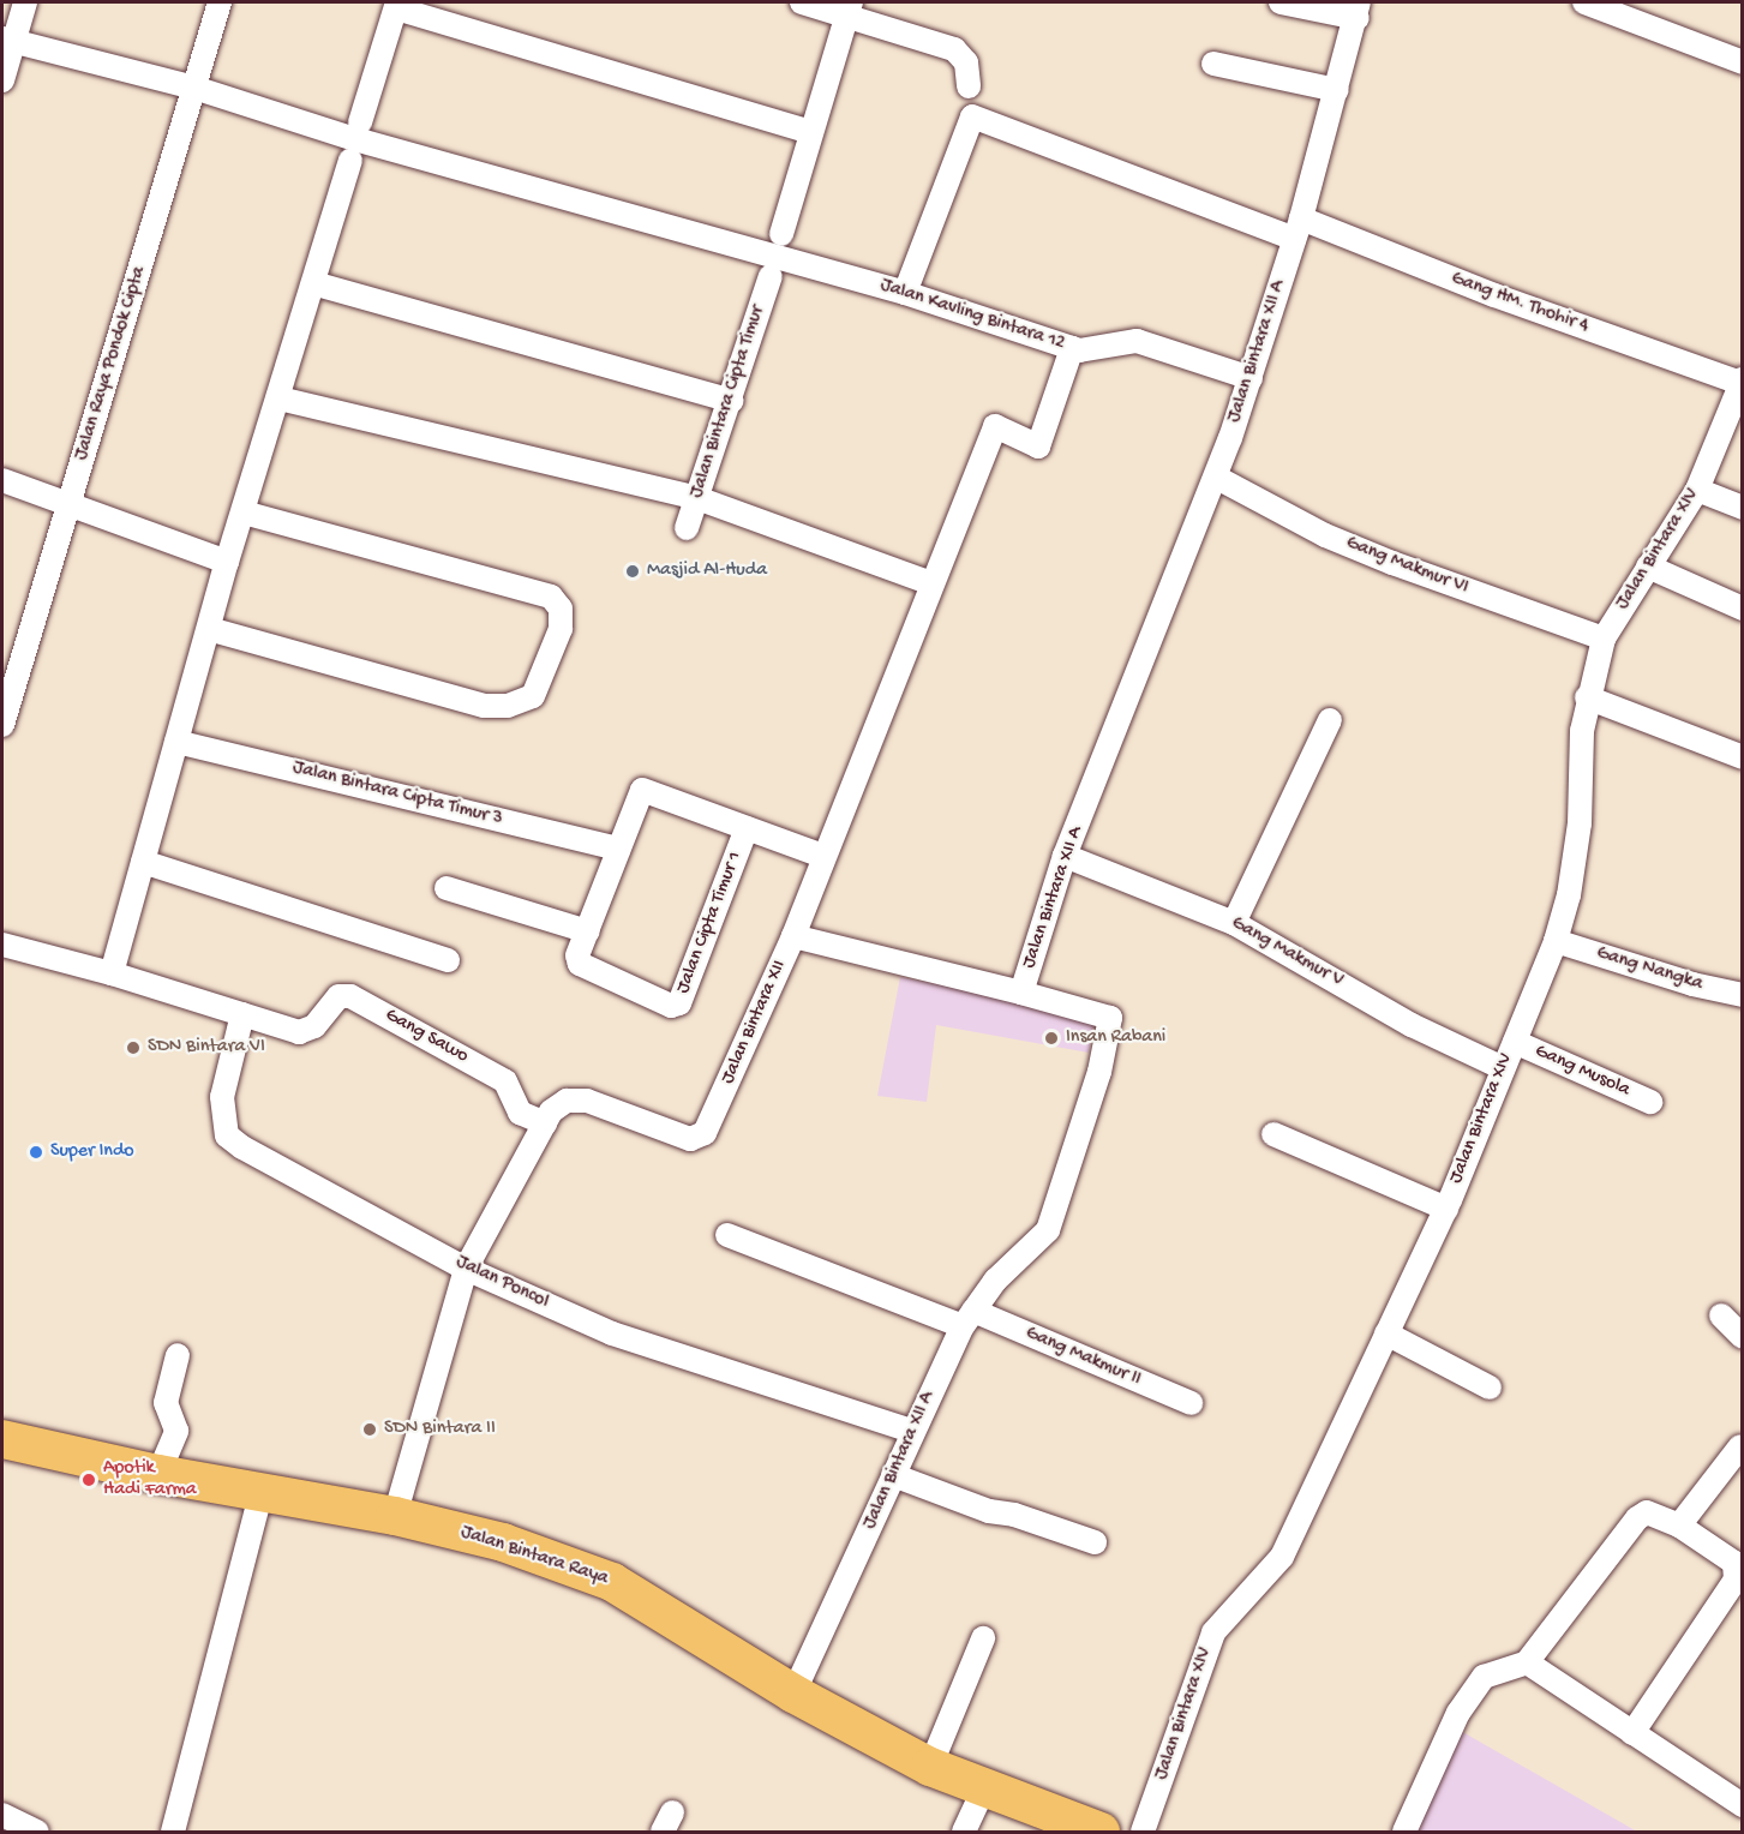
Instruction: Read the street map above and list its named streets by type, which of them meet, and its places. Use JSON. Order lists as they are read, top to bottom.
{
  "streets": {
    "main road": ["Jalan Bintara Raya"],
    "street": [
      "Gang HM. Thohir 4",
      "Jalan Kavling Bintara 12",
      "Jalan Bintara XII A",
      "Jalan Raya Pondok Cipta",
      "Jalan Bintara Cipta Timur",
      "Jalan Bintara XIV",
      "Gang Makmur VI",
      "Jalan Bintara Cipta Timur 3",
      "Jalan Cipta Timur 1",
      "Gang Makmur V",
      "Gang Nangka",
      "Jalan Bintara XII",
      "Gang Sawo",
      "Gang Musola",
      "Jalan Poncol",
      "Gang Makmur II"
    ]
  },
  "crossings": [
    ["Gang HM. Thohir 4", "Jalan Kavling Bintara 12"],
    ["Gang HM. Thohir 4", "Jalan Bintara XII A"],
    ["Gang HM. Thohir 4", "Jalan Bintara XIV"],
    ["Jalan Kavling Bintara 12", "Jalan Bintara XII A"],
    ["Jalan Kavling Bintara 12", "Jalan Raya Pondok Cipta"],
    ["Jalan Kavling Bintara 12", "Jalan Bintara Cipta Timur"],
    ["Jalan Kavling Bintara 12", "Jalan Bintara XII"],
    ["Jalan Bintara XII A", "Gang Makmur VI"],
    ["Jalan Bintara XII A", "Gang Makmur V"],
    ["Jalan Bintara XII A", "Jalan Poncol"],
    ["Jalan Bintara XII A", "Gang Makmur II"],
    ["Jalan Bintara XII A", "Jalan Bintara Raya"],
    ["Jalan Bintara XIV", "Gang Makmur VI"],
    ["Jalan Bintara XIV", "Gang Makmur V"],
    ["Jalan Bintara XIV", "Gang Nangka"],
    ["Jalan Bintara XIV", "Gang Musola"],
    ["Jalan Bintara XII", "Gang Sawo"],
    ["Jalan Bintara XII", "Jalan Poncol"],
    ["Jalan Bintara XII", "Jalan Bintara Raya"],
    ["Gang Sawo", "Jalan Poncol"]
  ],
  "places": [
    "Masjid Al-Huda",
    "Insan Rabani",
    "SDN Bintara VI",
    "Super Indo",
    "SDN Bintara II",
    "Apotik Hadi Farma"
  ]
}
